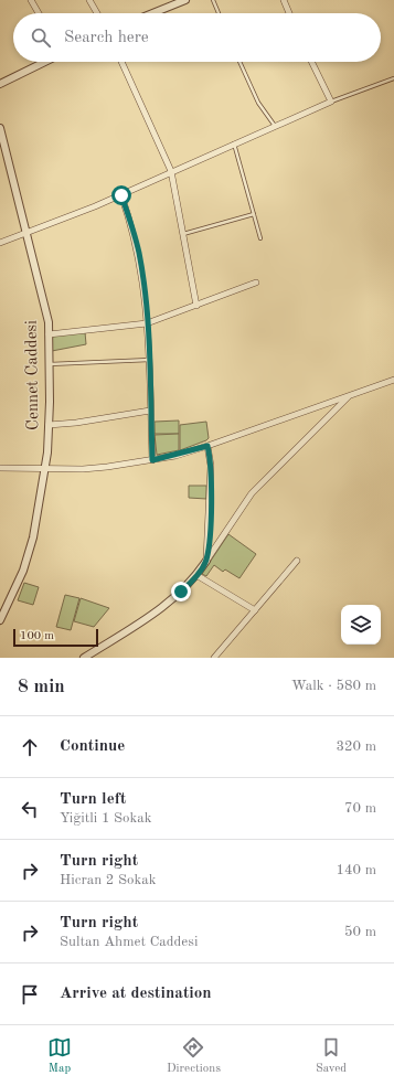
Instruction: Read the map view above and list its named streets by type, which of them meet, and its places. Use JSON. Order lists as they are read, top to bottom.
{
  "streets": {
    "street": ["Cennet Caddesi"]
  },
  "scale_bar": "100 m",
  "page": {
    "search": "Search here",
    "scale": "100 m",
    "heading": ["8 min", "Walk · 580 m"],
    "list": [
      ["Continue", "320 m"],
      ["Turn left", "Yiğitli 1 Sokak", "70 m"],
      ["Turn right", "Hicran 2 Sokak", "140 m"],
      ["Turn right", "Sultan Ahmet Caddesi", "50 m"],
      "Arrive at destination"
    ],
    "nav": ["Map", "Directions", "Saved"]
  }
}
